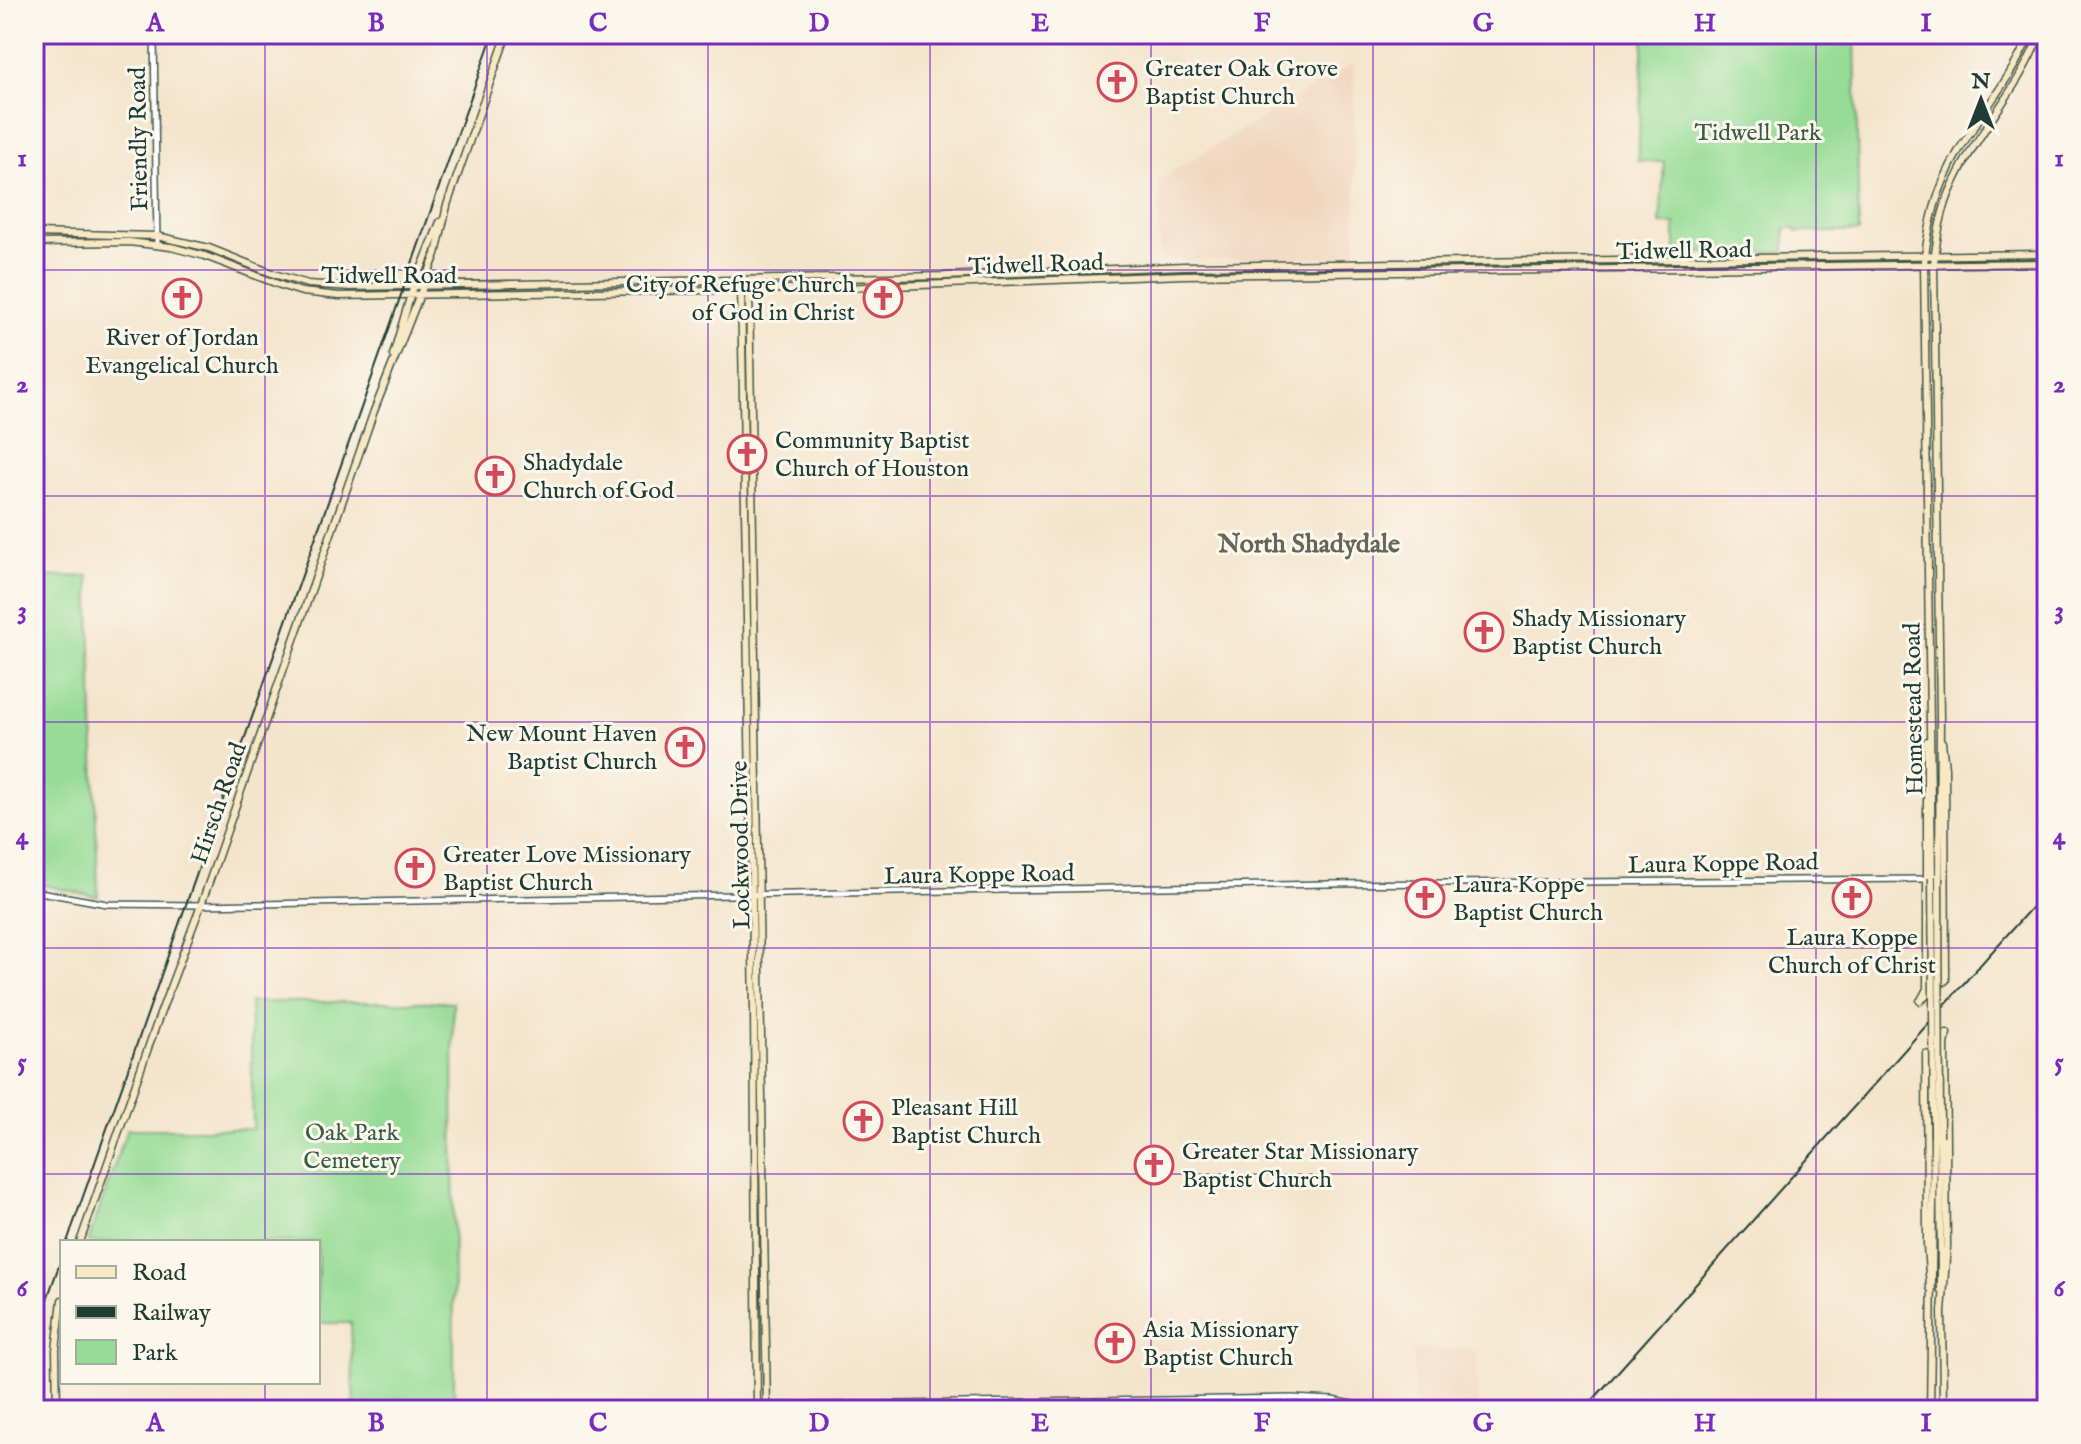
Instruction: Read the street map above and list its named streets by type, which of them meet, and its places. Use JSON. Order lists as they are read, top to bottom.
{
  "streets": {
    "main road": [
      "Tidwell Road",
      "Homestead Road",
      "Hirsch Road",
      "Lockwood Drive"
    ],
    "street": ["Friendly Road", "Laura Koppe Road"]
  },
  "crossings": [
    ["Friendly Road", "Tidwell Road"],
    ["Tidwell Road", "Homestead Road"],
    ["Tidwell Road", "Hirsch Road"],
    ["Tidwell Road", "Lockwood Drive"],
    ["Homestead Road", "Laura Koppe Road"],
    ["Hirsch Road", "Laura Koppe Road"],
    ["Lockwood Drive", "Laura Koppe Road"]
  ],
  "districts": ["North Shadydale"],
  "parks": ["Tidwell Park", "Oak Park Cemetery"],
  "places": {
    "church": [
      "Greater Oak Grove Baptist Church",
      "River of Jordan Evangelical Church",
      "City of Refuge Church of God in Christ",
      "Community Baptist Church of Houston",
      "Shadydale Church of God",
      "Shady Missionary Baptist Church",
      "New Mount Haven Baptist Church",
      "Greater Love Missionary Baptist Church",
      "Laura Koppe Baptist Church",
      "Laura Koppe Church of Christ",
      "Pleasant Hill Baptist Church",
      "Greater Star Missionary Baptist Church",
      "Asia Missionary Baptist Church"
    ]
  },
  "legend": ["Road", "Railway", "Park"],
  "north": "top",
  "grid": {
    "columns": [
      "A",
      "B",
      "C",
      "D",
      "E",
      "F",
      "G",
      "H",
      "I"
    ],
    "rows": [
      "1",
      "2",
      "3",
      "4",
      "5",
      "6"
    ]
  }
}
